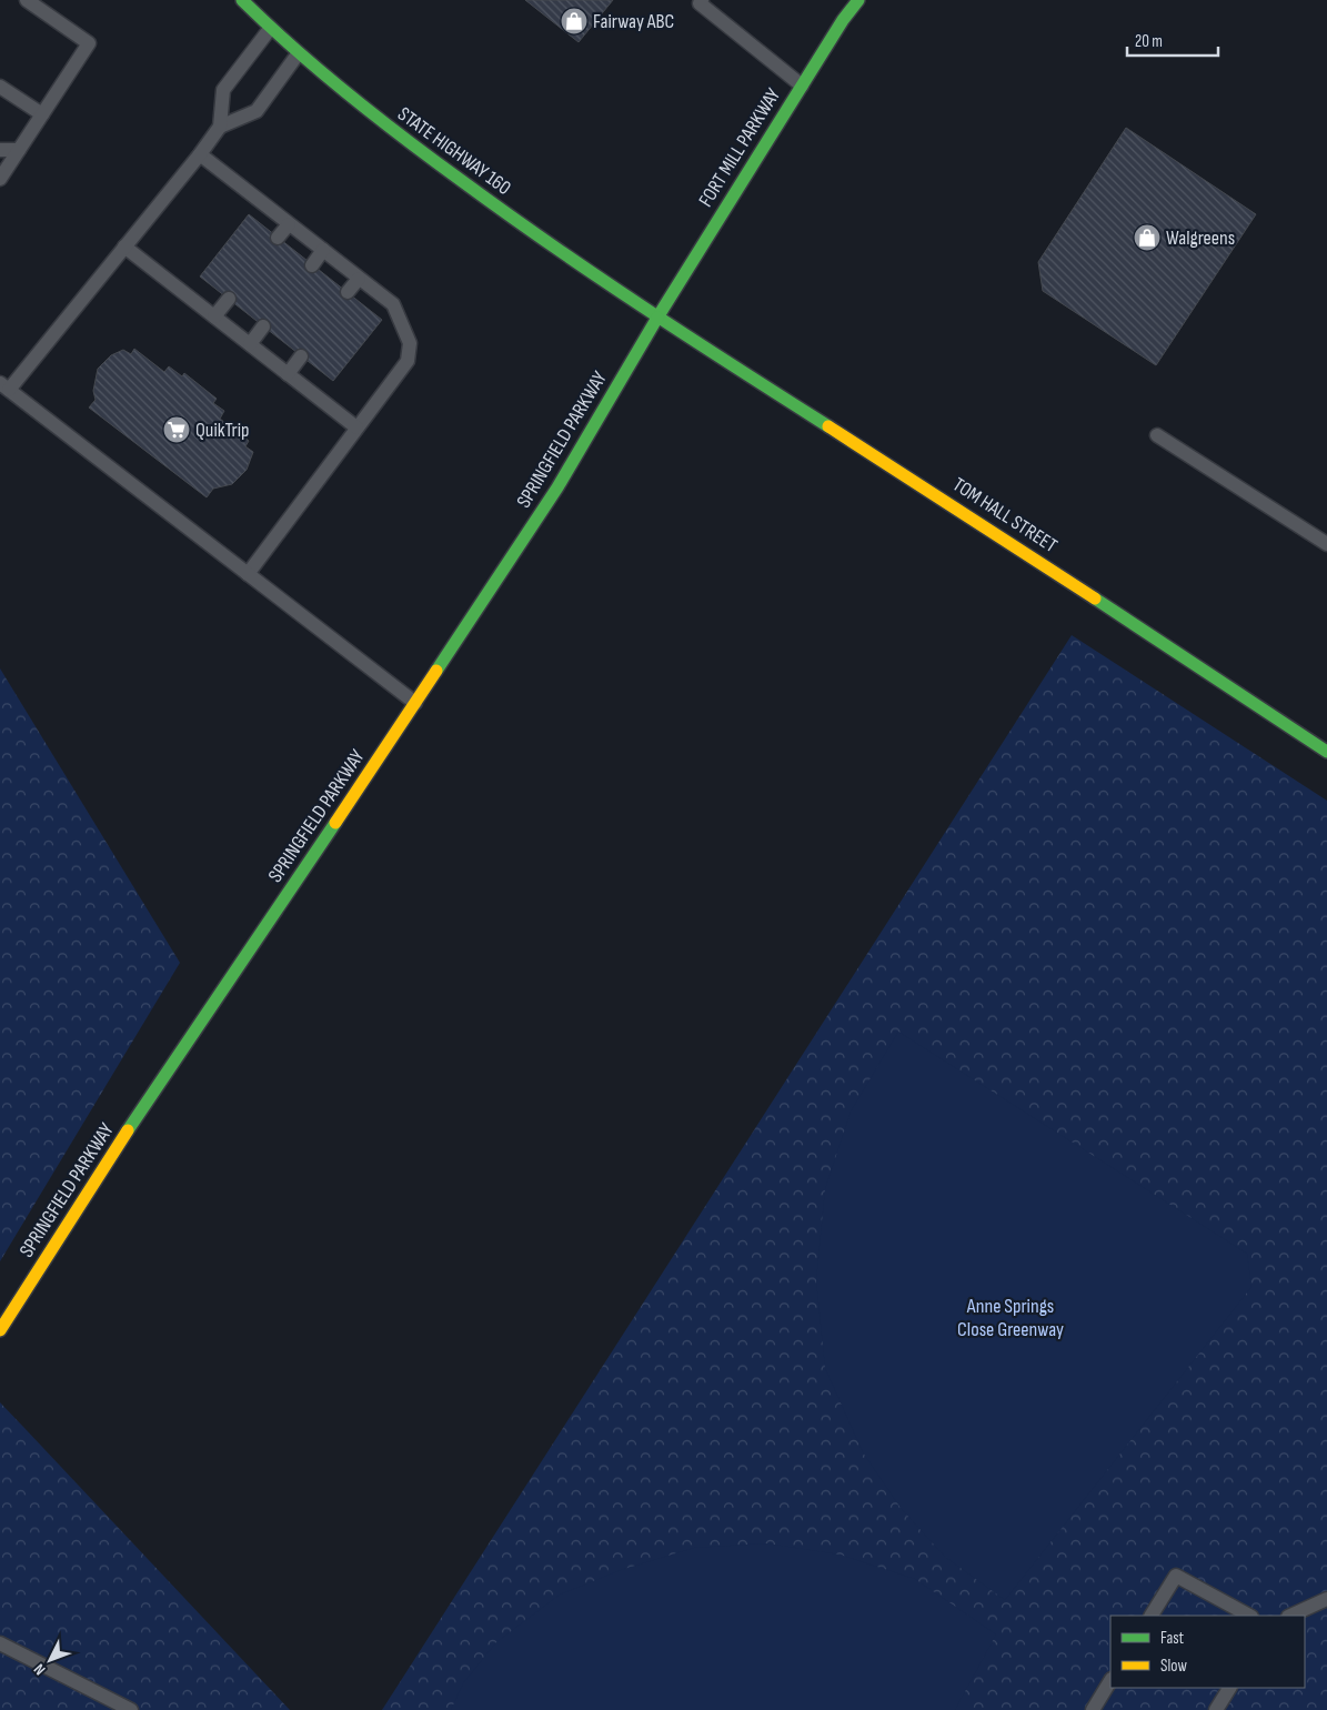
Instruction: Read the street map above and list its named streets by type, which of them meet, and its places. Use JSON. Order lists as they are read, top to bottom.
{
  "streets": {
    "main road": [
      "FORT MILL PARKWAY",
      "STATE HIGHWAY 160",
      "SPRINGFIELD PARKWAY",
      "TOM HALL STREET"
    ]
  },
  "crossings": [
    ["FORT MILL PARKWAY", "STATE HIGHWAY 160"],
    ["FORT MILL PARKWAY", "SPRINGFIELD PARKWAY"],
    ["FORT MILL PARKWAY", "TOM HALL STREET"],
    ["STATE HIGHWAY 160", "SPRINGFIELD PARKWAY"],
    ["STATE HIGHWAY 160", "TOM HALL STREET"],
    ["SPRINGFIELD PARKWAY", "TOM HALL STREET"]
  ],
  "parks": ["Anne Springs Close Greenway"],
  "places": {
    "shop": ["Fairway ABC", "Walgreens"],
    "supermarket": ["QuikTrip"]
  },
  "legend": ["Fast", "Slow"],
  "scale_bar": "20 m",
  "north": "bottom left"
}
